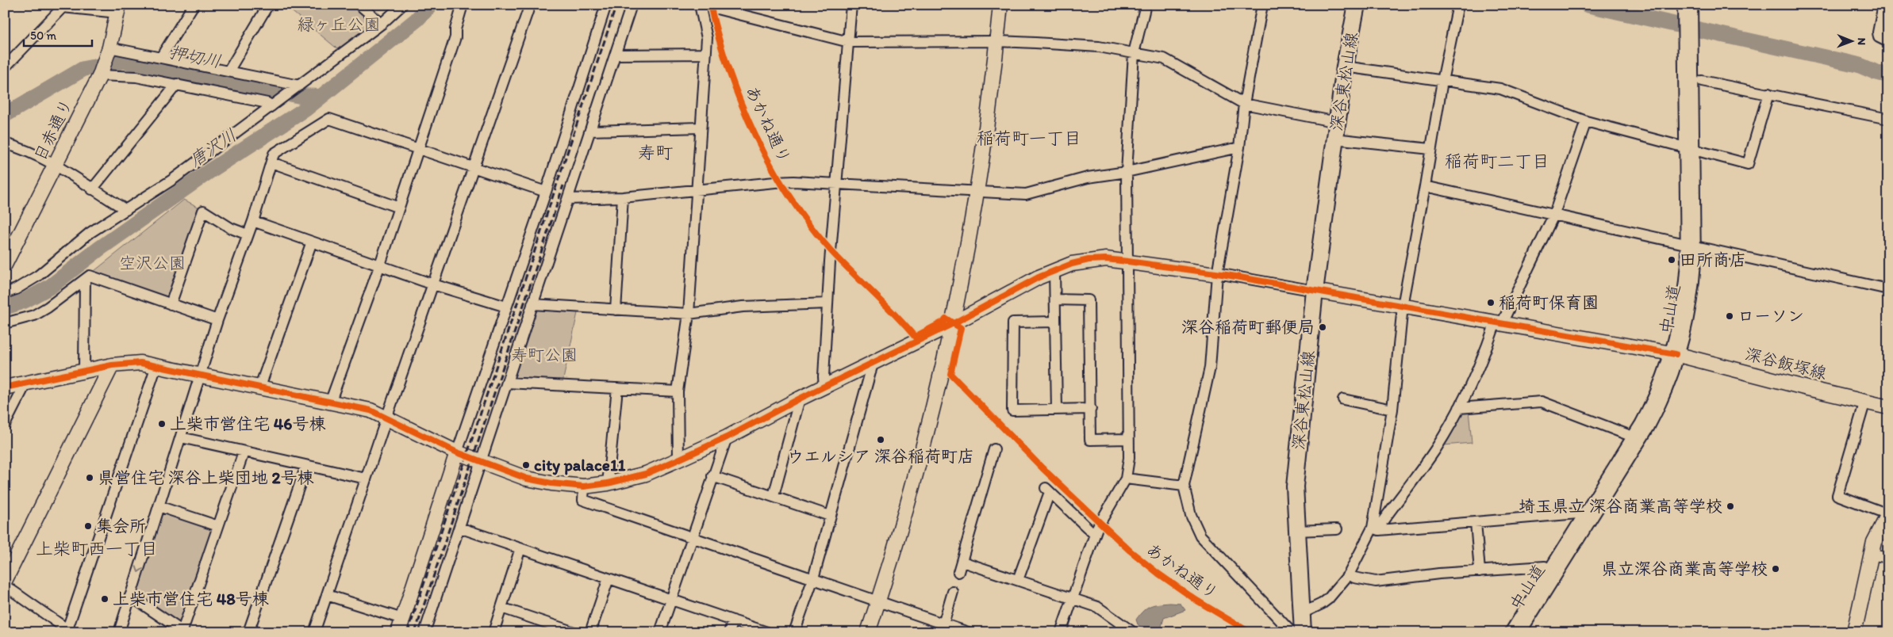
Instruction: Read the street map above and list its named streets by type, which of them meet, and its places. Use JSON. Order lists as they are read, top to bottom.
{
  "streets": {
    "highway": ["中山道"],
    "main road": ["深谷東松山線"],
    "street": ["日赤通り", "深谷飯塚線"],
    "cycle path": ["あかね通り"]
  },
  "crossings": [
    ["深谷東松山線", "深谷飯塚線"],
    ["中山道", "深谷飯塚線"]
  ],
  "districts": [
    "稲荷町一丁目",
    "寿町",
    "稲荷町二丁目",
    "上柴町西一丁目"
  ],
  "water": ["押切川", "唐沢川"],
  "parks": ["緑ヶ丘公園", "空沢公園", "寿町公園"],
  "places": [
    "田所商店",
    "稲荷町保育園",
    "ローソン",
    "深谷稲荷町郵便局",
    "上柴市営住宅 46号棟",
    "ウエルシア 深谷稲荷町店",
    "city palace11",
    "県営住宅 深谷上柴団地 2号棟",
    "埼玉県立 深谷商業高等学校",
    "集会所",
    "県立深谷商業高等学校",
    "上柴市営住宅 48号棟"
  ],
  "scale_bar": "50 m",
  "north": "right"
}
